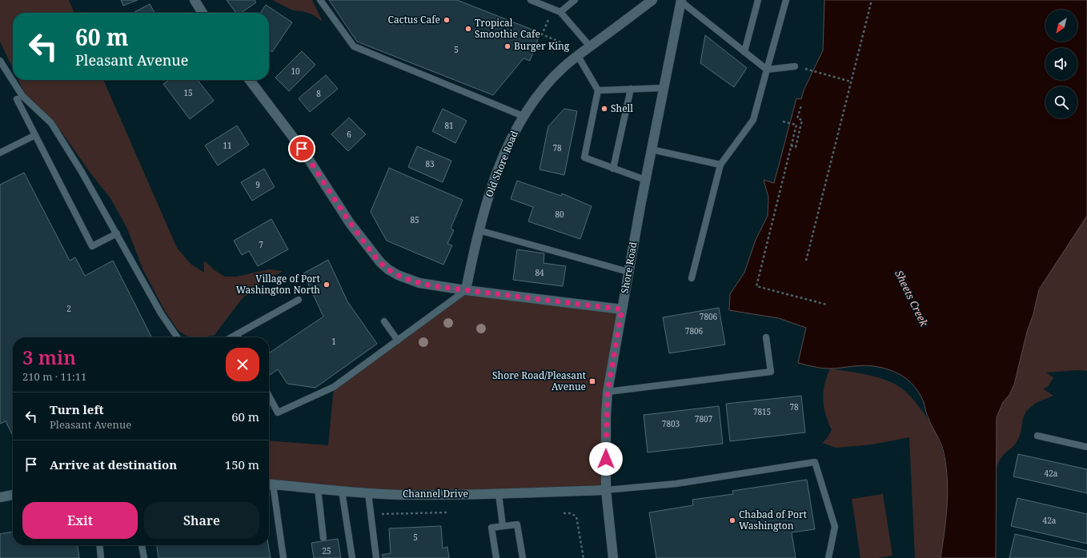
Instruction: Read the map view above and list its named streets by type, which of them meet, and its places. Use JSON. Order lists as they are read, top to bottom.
{
  "streets": {
    "street": ["Old Shore Road", "Shore Road", "Channel Drive"]
  },
  "crossings": [
    ["Shore Road", "Channel Drive"]
  ],
  "water": ["Sheets Creek"],
  "places": {
    "other": [
      "Cactus Cafe",
      "Tropical Smoothie Cafe",
      "Burger King",
      "Shell",
      "Village of Port Washington North",
      "Chabad of Port Washington"
    ],
    "transit": ["Shore Road/Pleasant Avenue"]
  },
  "house_numbers": [
    "5",
    "10",
    "15",
    "8",
    "81",
    "6",
    "11",
    "78",
    "83",
    "9",
    "80",
    "85",
    "7",
    "84",
    "2",
    "7806",
    "7806",
    "1",
    "78",
    "7815",
    "7807",
    "7803",
    "42a",
    "42a",
    "5",
    "25"
  ],
  "north": "bottom left",
  "page": {
    "turn": ["60 m", "Pleasant Avenue"],
    "heading": ["3 min", "210 m · 11:11"],
    "list": [
      {
        "name": "Turn left",
        "note": "Pleasant Avenue",
        "value": "60 m"
      },
      {
        "name": "Arrive at destination",
        "value": "150 m"
      }
    ],
    "buttons": ["Exit", "Share"]
  }
}
